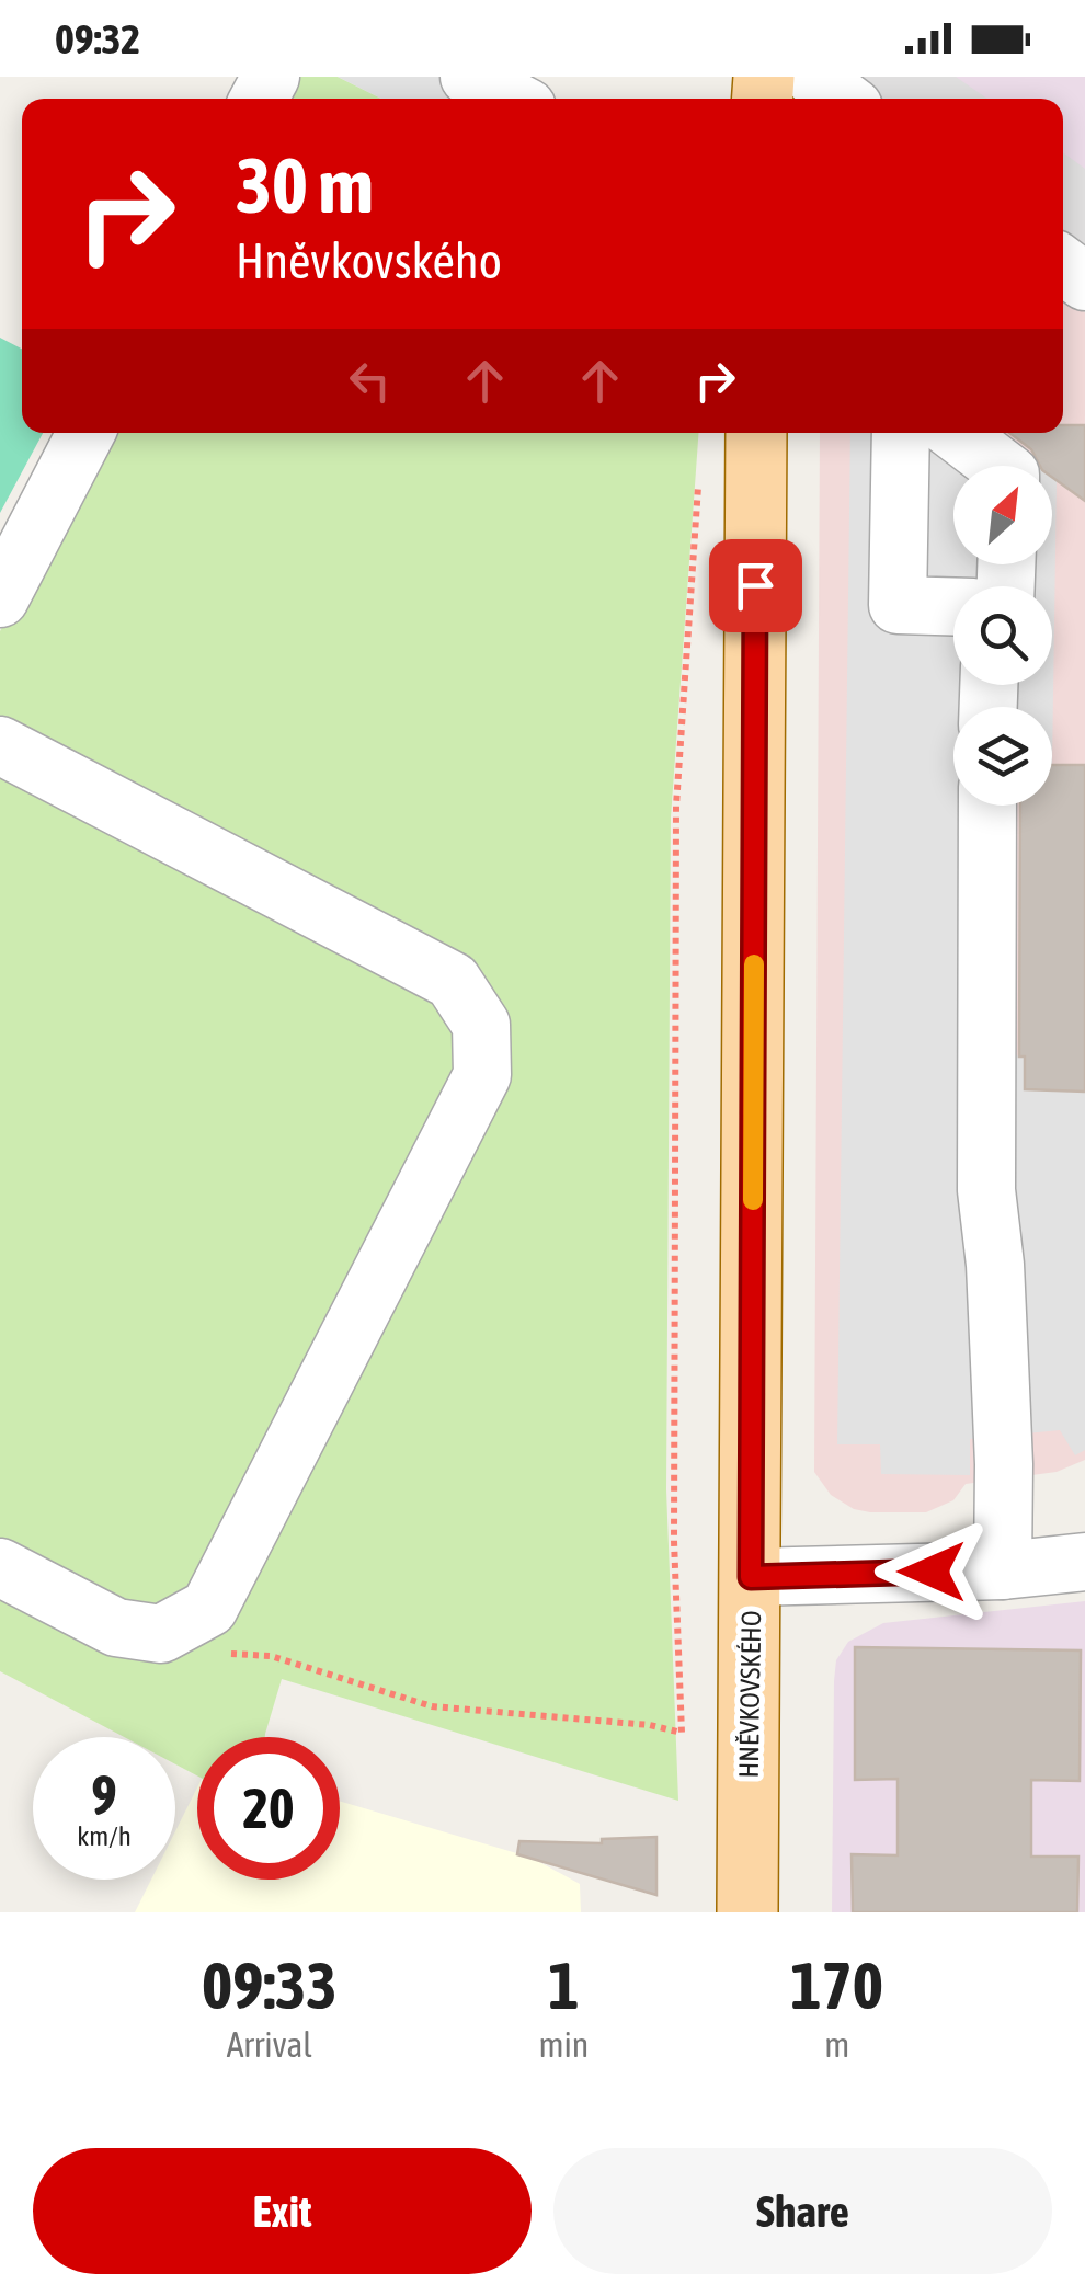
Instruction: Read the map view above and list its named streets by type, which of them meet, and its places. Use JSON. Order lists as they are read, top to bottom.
{
  "streets": {
    "main road": ["HNĚVKOVSKÉHO"]
  },
  "north": "top right",
  "page": {
    "status": "09:32",
    "turn": ["30 m", "Hněvkovského"],
    "speed": "9 km/h",
    "limit": "20",
    "eta": [
      "09:33",
      "Arrival",
      "1",
      "min",
      "170",
      "m"
    ],
    "buttons": ["Exit", "Share"]
  }
}
